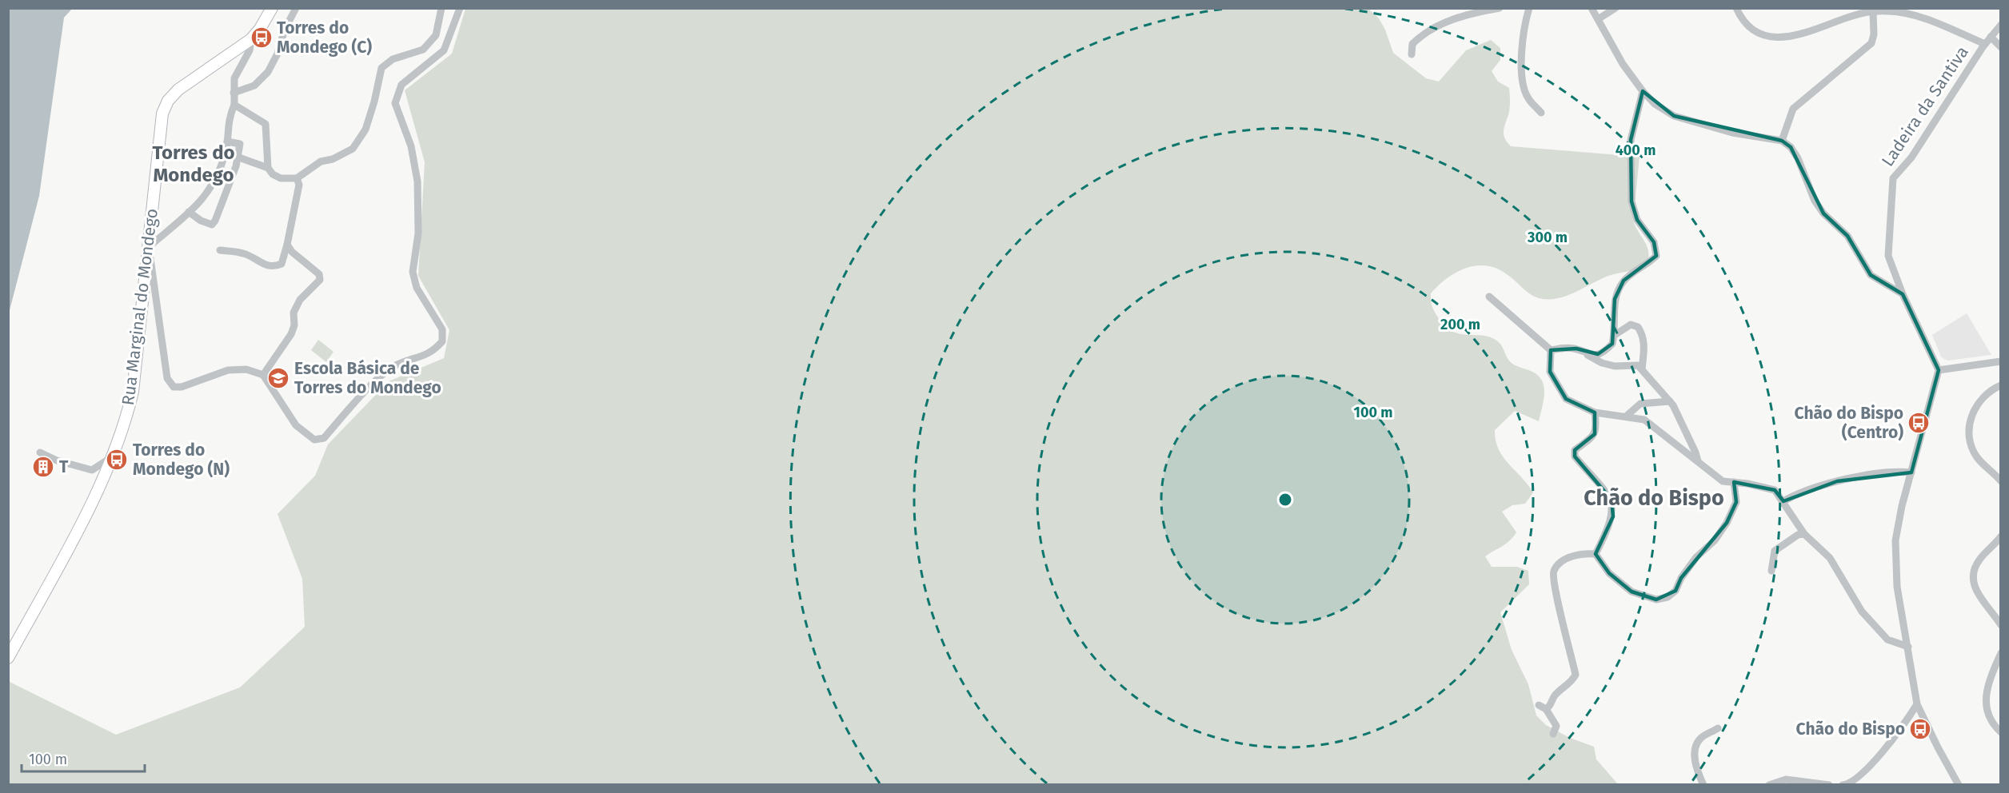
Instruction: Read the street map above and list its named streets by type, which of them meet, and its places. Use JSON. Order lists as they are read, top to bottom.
{
  "streets": {
    "main road": ["Rua Marginal do Mondego"],
    "street": ["Ladeira da Santiva"]
  },
  "districts": ["Torres do Mondego", "Chão do Bispo"],
  "places": {
    "bus stop": [
      "Torres do Mondego (C)",
      "Chão do Bispo (Centro)",
      "Torres do Mondego (N)",
      "Chão do Bispo"
    ],
    "school or university": ["Escola Básica de Torres do Mondego"],
    "building": ["T"]
  },
  "scale_bar": "100 m",
  "rings": [
    "400 m",
    "300 m",
    "200 m",
    "100 m"
  ]
}
